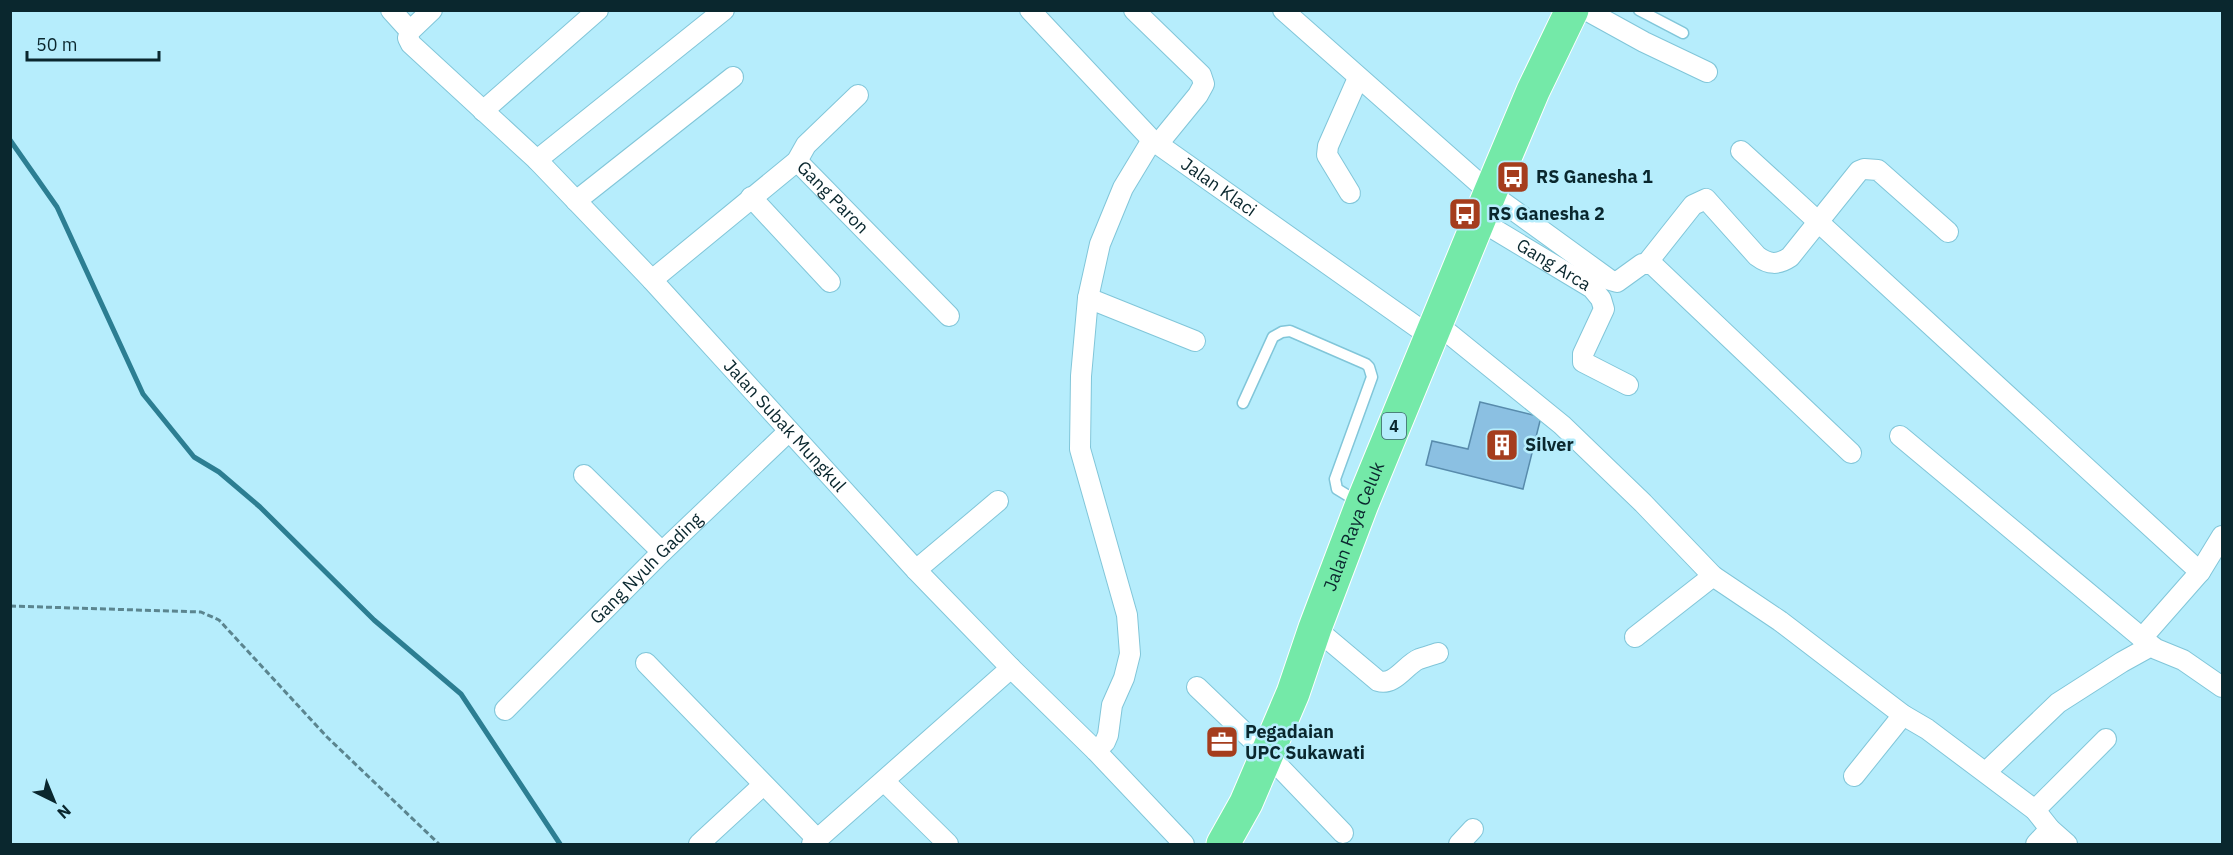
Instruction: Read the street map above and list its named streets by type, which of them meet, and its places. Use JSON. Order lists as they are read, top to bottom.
{
  "streets": {
    "highway": ["4", "Jalan Raya Celuk"],
    "street": [
      "Jalan Klaci",
      "Gang Paron",
      "Gang Arca",
      "Jalan Subak Mungkul",
      "Gang Nyuh Gading"
    ]
  },
  "crossings": [
    ["Jalan Klaci", "Jalan Raya Celuk"],
    ["Gang Paron", "Jalan Subak Mungkul"],
    ["Gang Arca", "Jalan Raya Celuk"],
    ["Jalan Subak Mungkul", "Gang Nyuh Gading"]
  ],
  "places": {
    "bus stop": ["RS Ganesha 1", "RS Ganesha 2"],
    "building": ["Silver"],
    "office": ["Pegadaian UPC Sukawati"]
  },
  "scale_bar": "50 m",
  "north": "bottom right"
}
